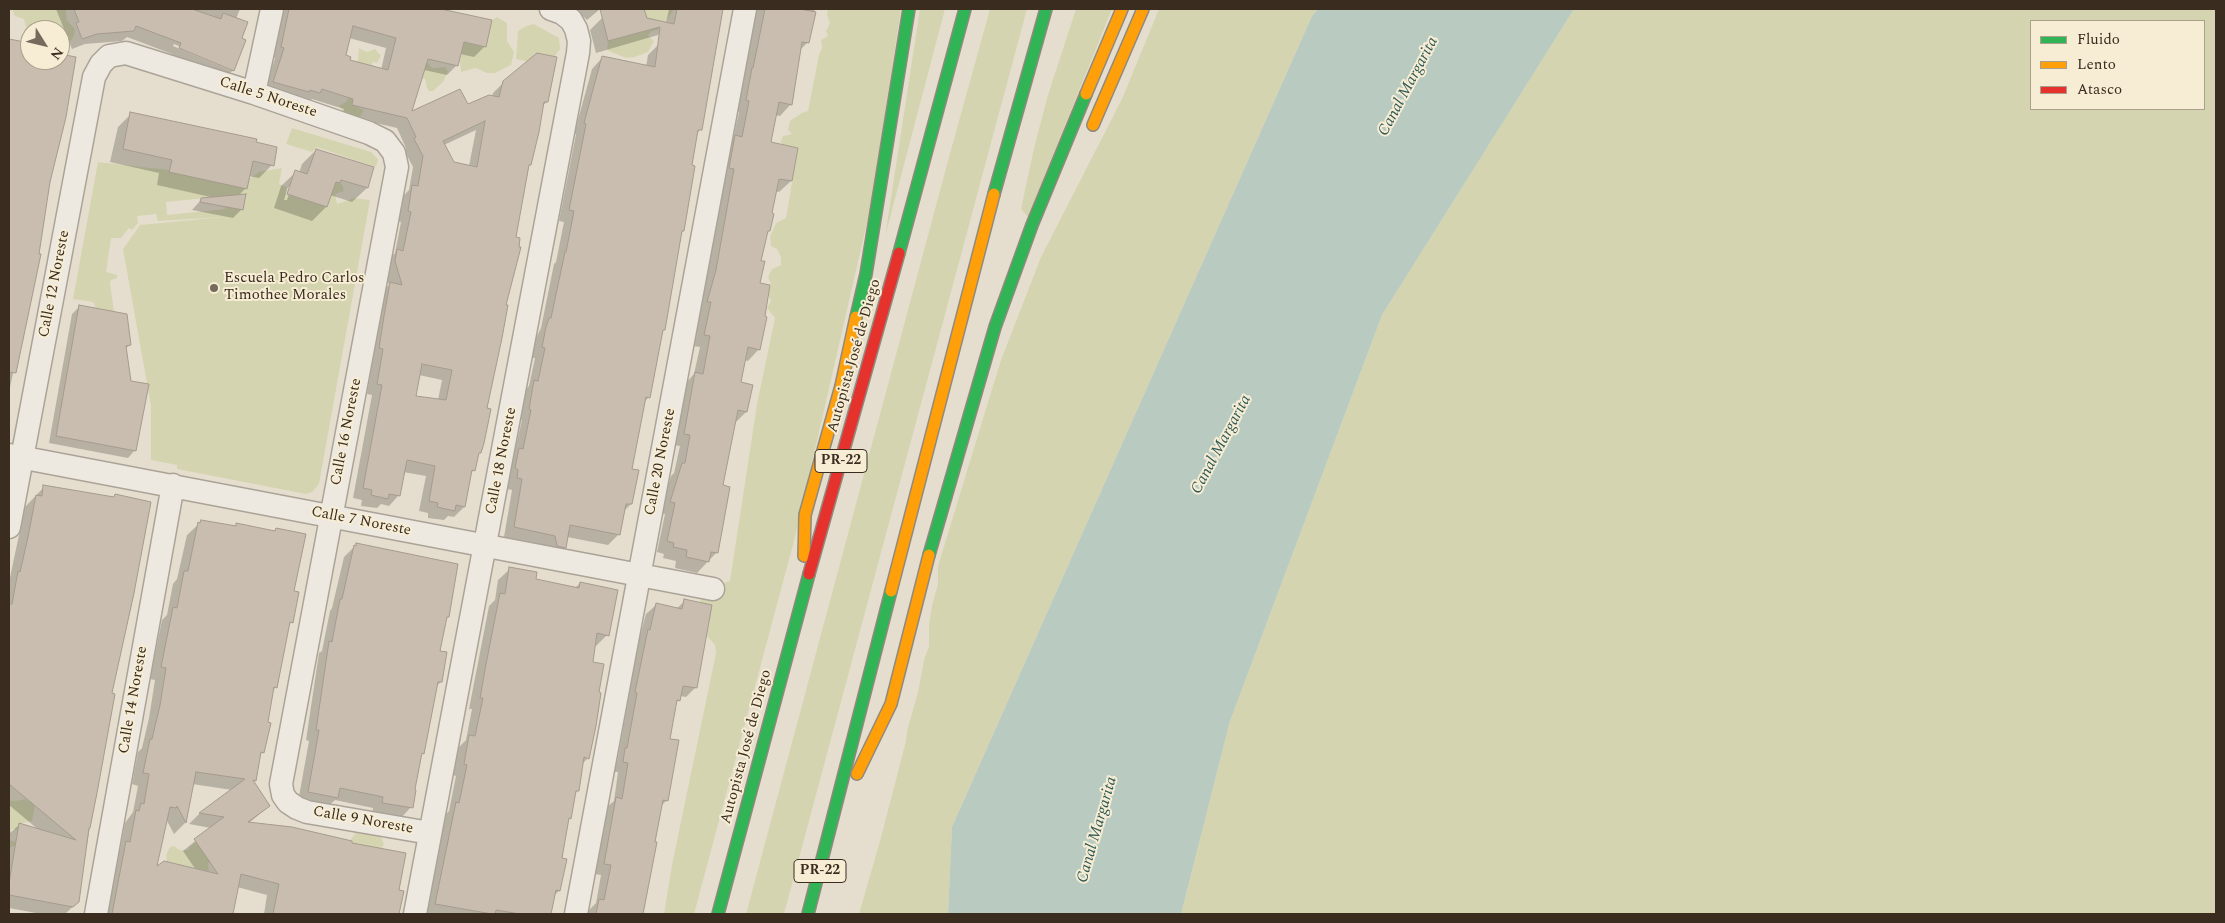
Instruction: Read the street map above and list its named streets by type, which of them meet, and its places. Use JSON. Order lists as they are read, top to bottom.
{
  "streets": {
    "highway": ["Autopista José de Diego", "PR-22"],
    "street": [
      "Calle 5 Noreste",
      "Calle 12 Noreste",
      "Calle 16 Noreste",
      "Calle 18 Noreste",
      "Calle 20 Noreste",
      "Calle 7 Noreste",
      "Calle 14 Noreste",
      "Calle 9 Noreste"
    ]
  },
  "crossings": [
    ["Calle 5 Noreste", "Calle 12 Noreste"],
    ["Calle 5 Noreste", "Calle 16 Noreste"],
    ["Calle 12 Noreste", "Calle 7 Noreste"],
    ["Calle 16 Noreste", "Calle 7 Noreste"],
    ["Calle 16 Noreste", "Calle 9 Noreste"],
    ["Calle 18 Noreste", "Calle 7 Noreste"],
    ["Calle 18 Noreste", "Calle 9 Noreste"],
    ["Calle 20 Noreste", "Calle 7 Noreste"],
    ["Calle 7 Noreste", "Calle 14 Noreste"]
  ],
  "water": ["Canal Margarita"],
  "places": ["Escuela Pedro Carlos Timothee Morales"],
  "legend": ["Fluido", "Lento", "Atasco"],
  "north": "bottom right"
}
